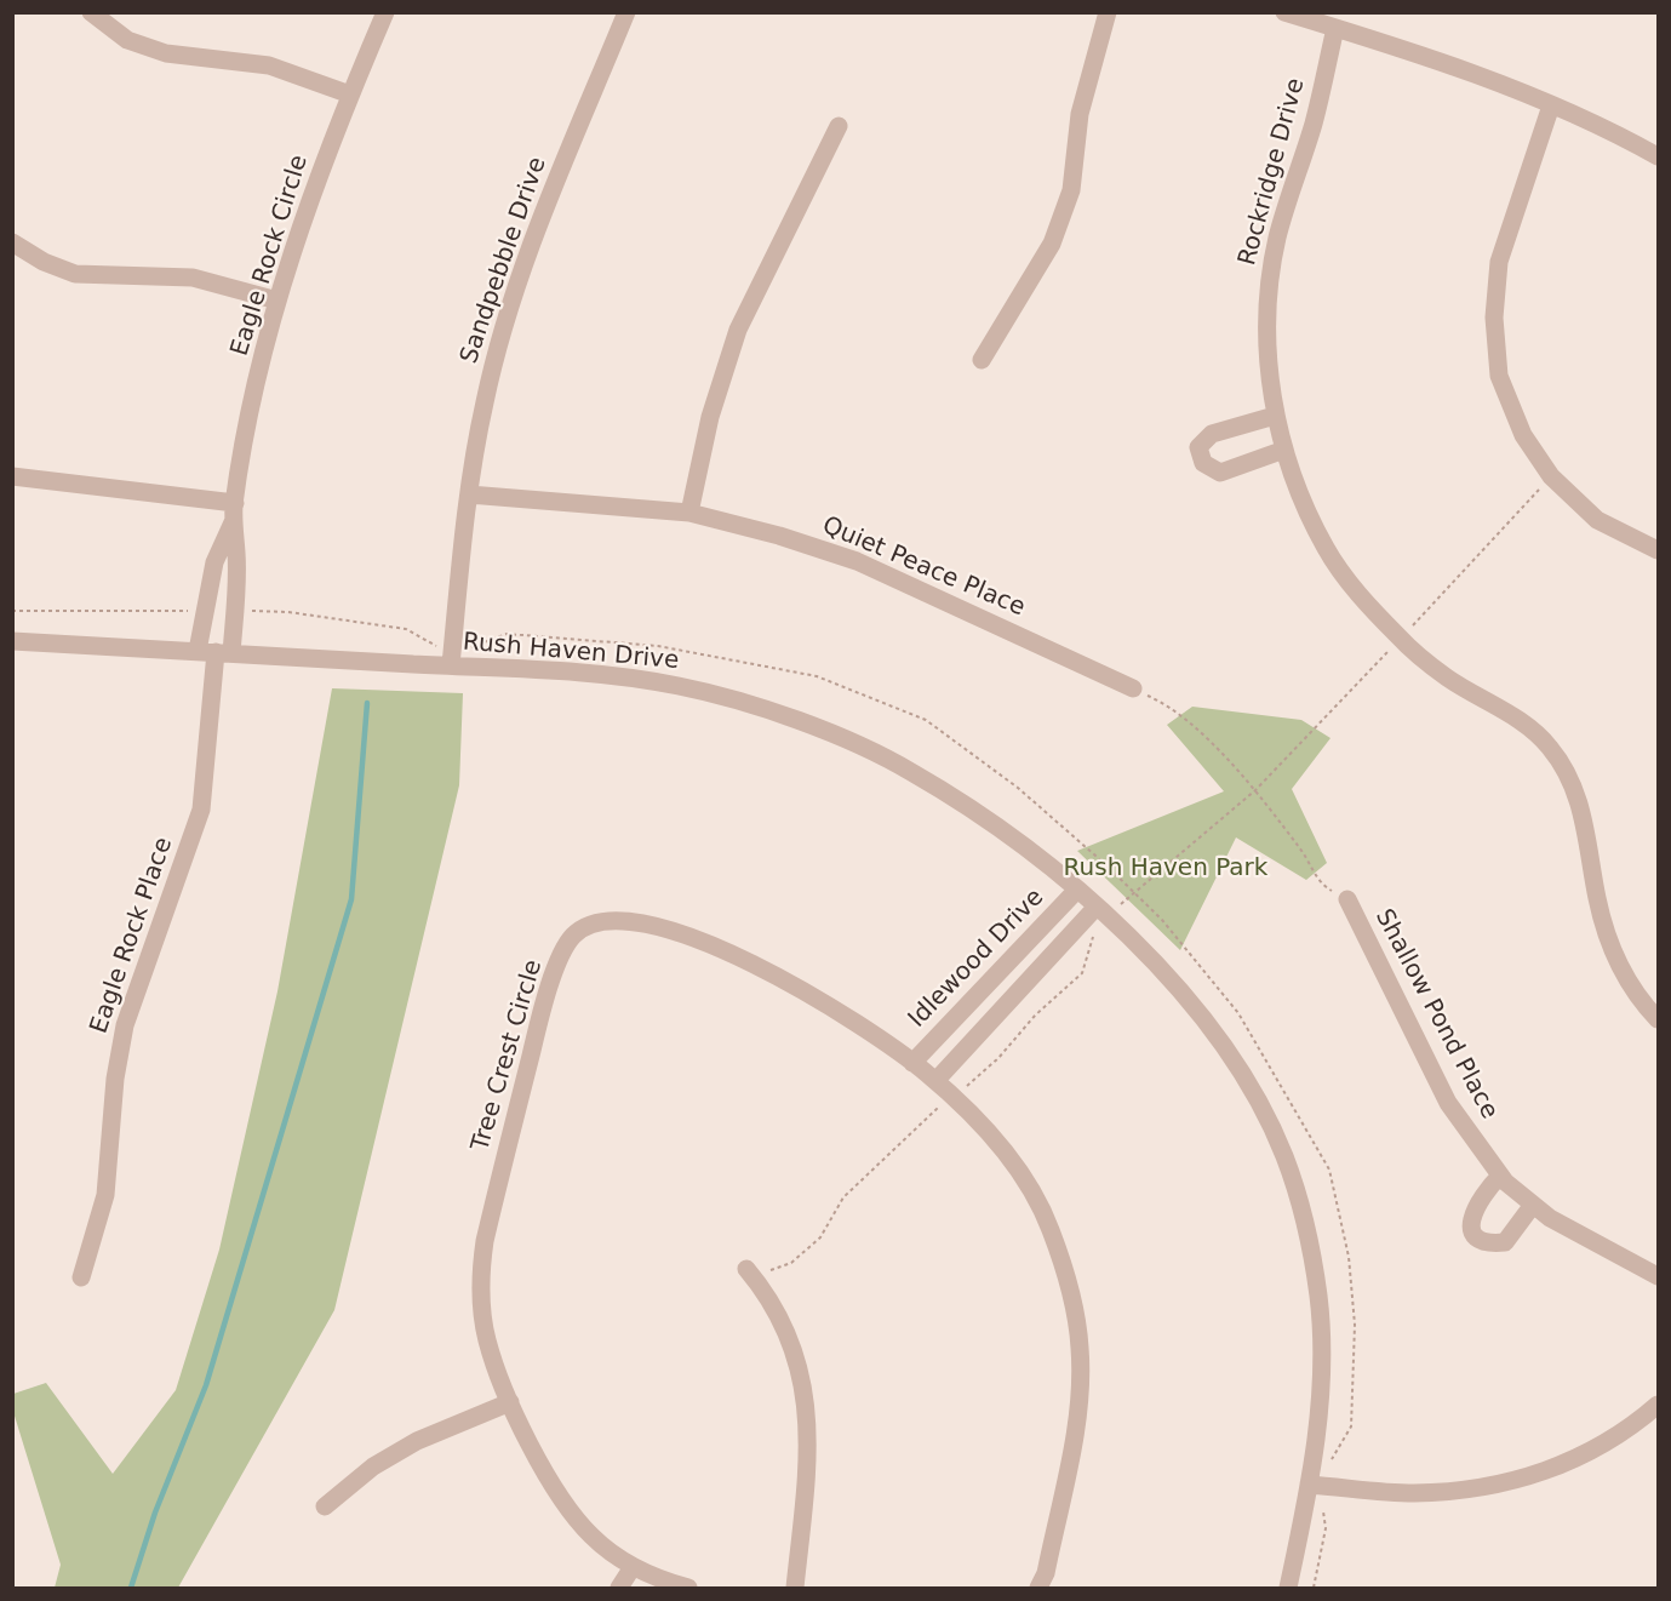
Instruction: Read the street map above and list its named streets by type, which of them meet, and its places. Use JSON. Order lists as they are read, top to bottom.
{
  "streets": {
    "street": [
      "Rockridge Drive",
      "Eagle Rock Circle",
      "Sandpebble Drive",
      "Quiet Peace Place",
      "Rush Haven Drive",
      "Eagle Rock Place",
      "Idlewood Drive",
      "Shallow Pond Place",
      "Tree Crest Circle"
    ]
  },
  "crossings": [
    ["Eagle Rock Circle", "Rush Haven Drive"],
    ["Eagle Rock Circle", "Eagle Rock Place"],
    ["Sandpebble Drive", "Quiet Peace Place"],
    ["Sandpebble Drive", "Rush Haven Drive"],
    ["Rush Haven Drive", "Eagle Rock Place"],
    ["Rush Haven Drive", "Idlewood Drive"],
    ["Idlewood Drive", "Tree Crest Circle"]
  ],
  "parks": ["Rush Haven Park"]
}
